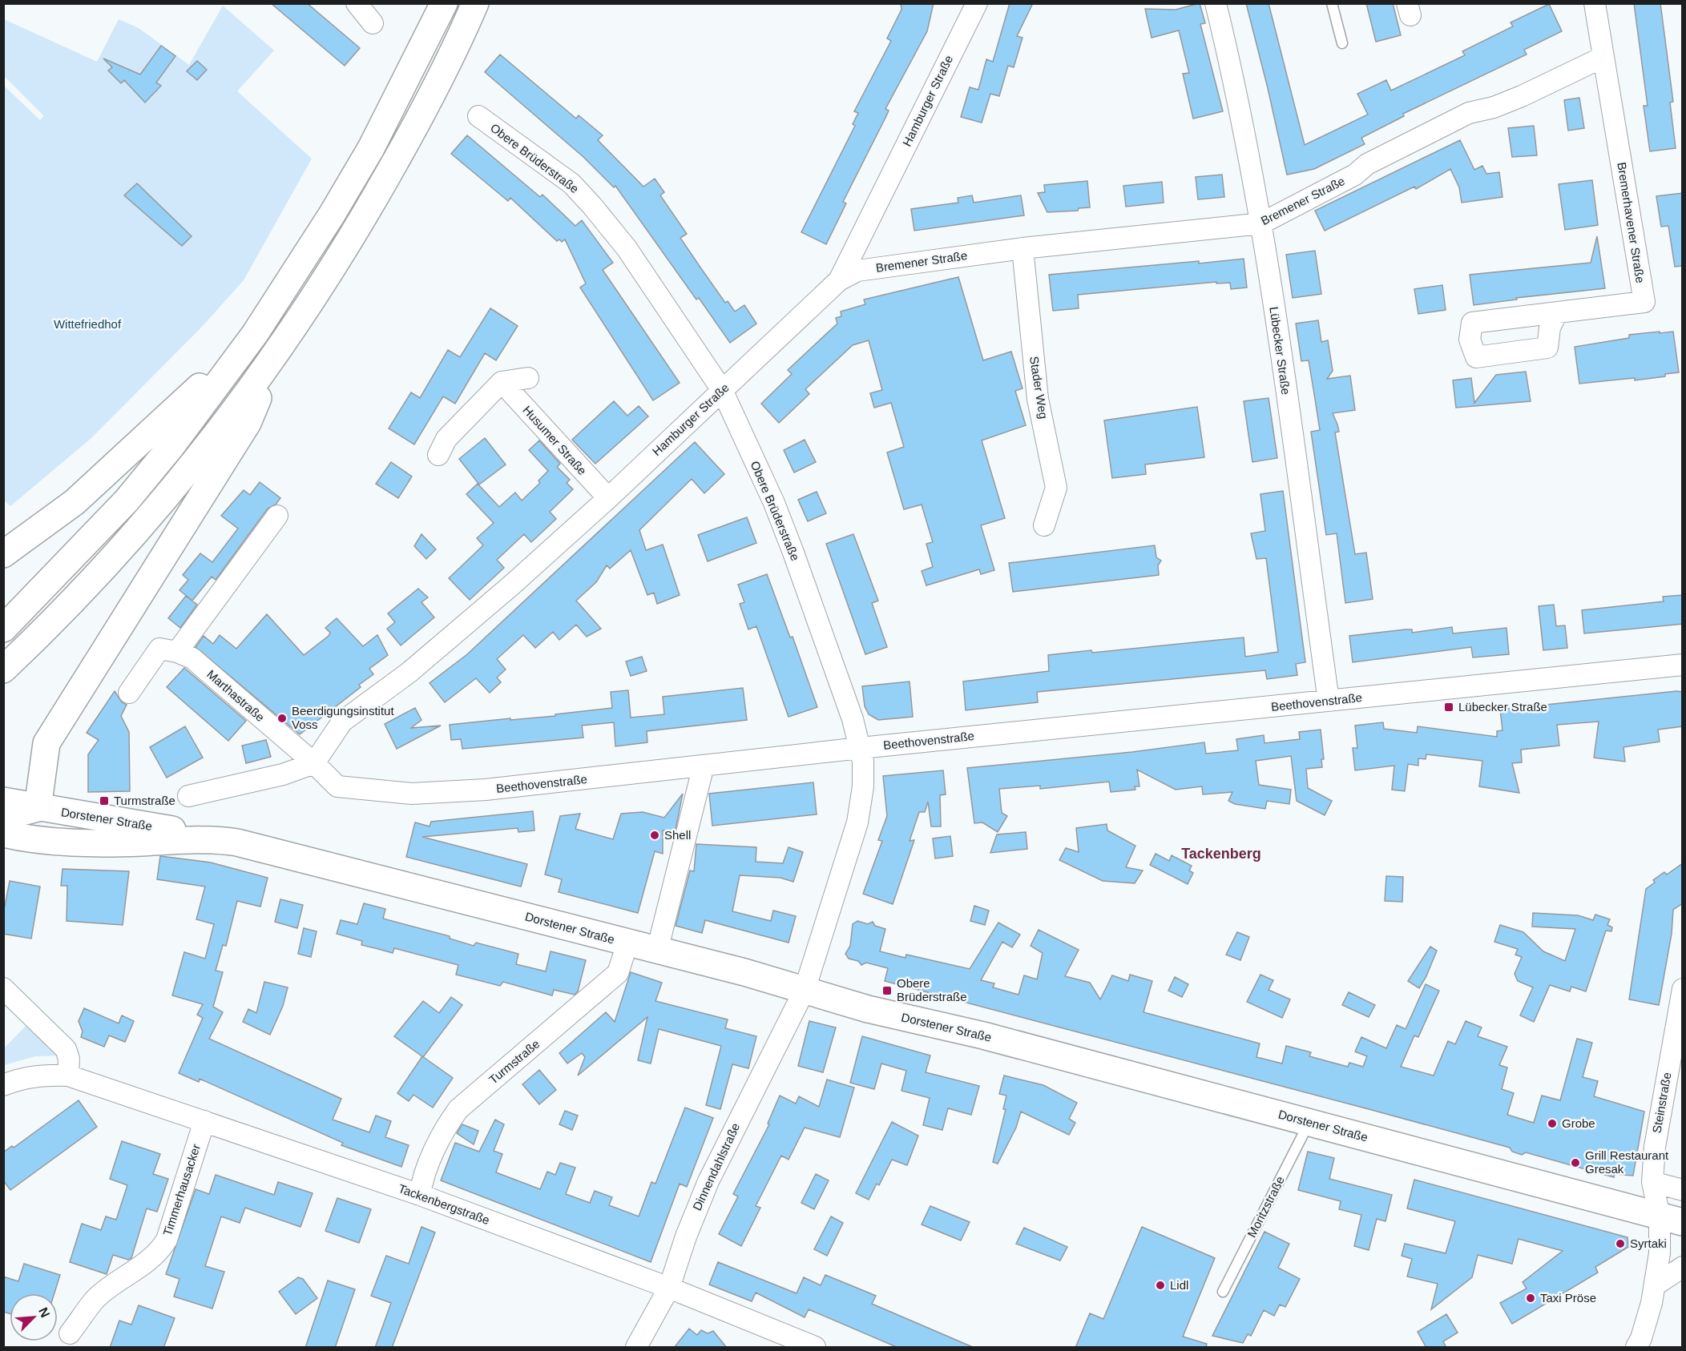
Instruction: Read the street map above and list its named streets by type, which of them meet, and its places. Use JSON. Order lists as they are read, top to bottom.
{
  "streets": {
    "main road": ["Dorstener Straße"],
    "street": [
      "Hamburger Straße",
      "Obere Brüderstraße",
      "Bremener Straße",
      "Bremerhavener Straße",
      "Lübecker Straße",
      "Stader Weg",
      "Husumer Straße",
      "Marthastraße",
      "Beethovenstraße",
      "Turmstraße",
      "Steinstraße",
      "Dinnendahlstraße",
      "Timmerhausacker",
      "Tackenbergstraße"
    ],
    "lane": ["Moritzstraße"]
  },
  "crossings": [
    ["Hamburger Straße", "Obere Brüderstraße"],
    ["Hamburger Straße", "Bremener Straße"],
    ["Hamburger Straße", "Husumer Straße"],
    ["Hamburger Straße", "Marthastraße"],
    ["Hamburger Straße", "Beethovenstraße"],
    ["Obere Brüderstraße", "Beethovenstraße"],
    ["Obere Brüderstraße", "Dorstener Straße"],
    ["Obere Brüderstraße", "Dinnendahlstraße"],
    ["Bremener Straße", "Bremerhavener Straße"],
    ["Bremener Straße", "Lübecker Straße"],
    ["Bremener Straße", "Stader Weg"],
    ["Lübecker Straße", "Beethovenstraße"],
    ["Marthastraße", "Beethovenstraße"],
    ["Dorstener Straße", "Turmstraße"],
    ["Dorstener Straße", "Steinstraße"],
    ["Dorstener Straße", "Dinnendahlstraße"],
    ["Dorstener Straße", "Moritzstraße"],
    ["Turmstraße", "Tackenbergstraße"],
    ["Dinnendahlstraße", "Tackenbergstraße"],
    ["Timmerhausacker", "Tackenbergstraße"]
  ],
  "districts": ["Tackenberg"],
  "parks": ["Wittefriedhof"],
  "places": {
    "transit": ["Lübecker Straße", "Turmstraße", "Obere Brüderstraße"],
    "other": [
      "Beerdigungsinstitut Voss",
      "Shell",
      "Grobe",
      "Grill Restaurant Gresak",
      "Syrtaki",
      "Lidl",
      "Taxi Pröse"
    ]
  },
  "north": "top right"
}
